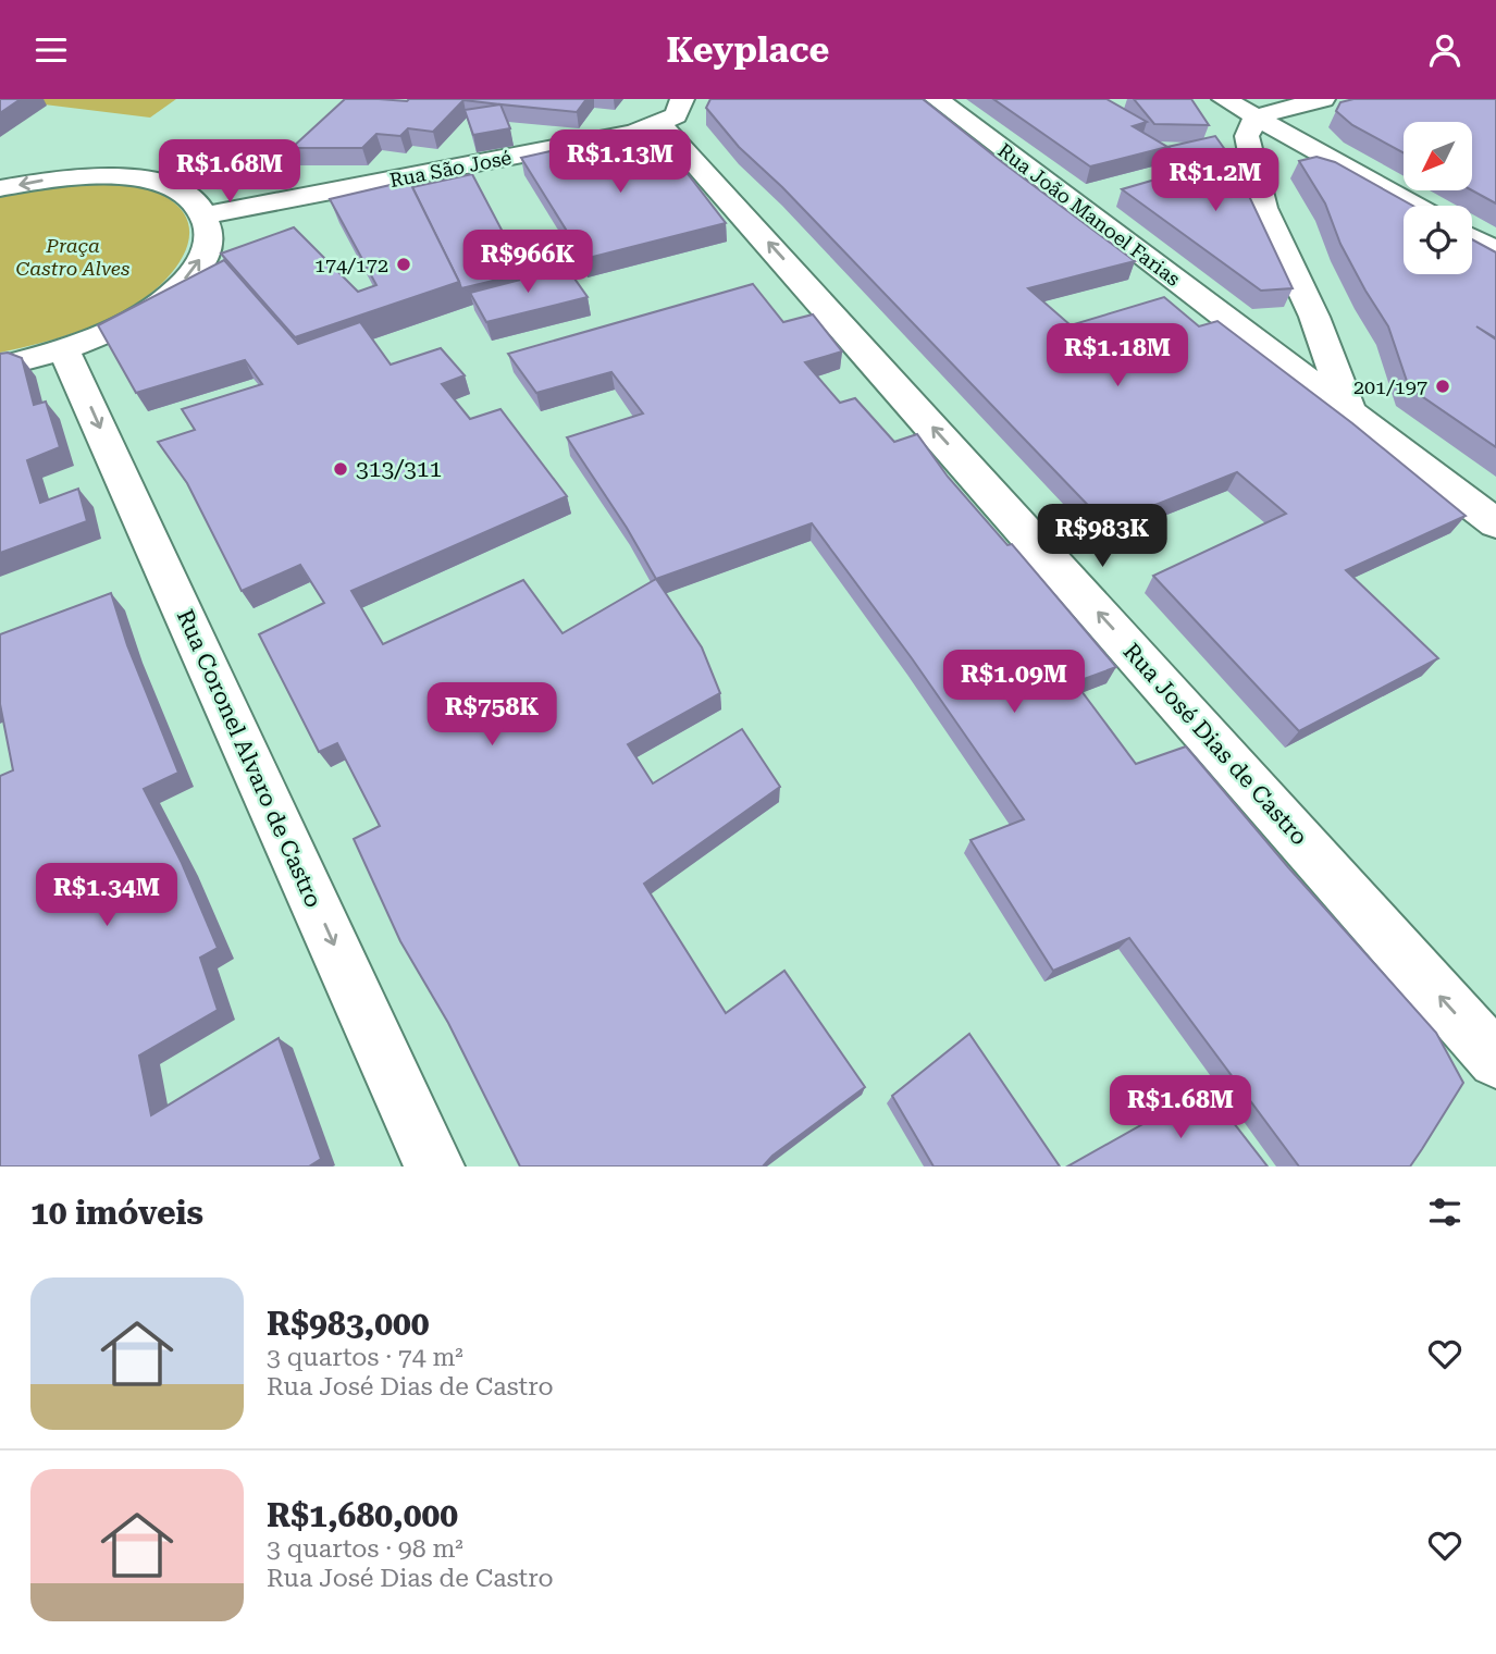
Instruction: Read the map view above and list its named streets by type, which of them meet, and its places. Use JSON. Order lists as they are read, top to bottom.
{
  "streets": {
    "street": [
      "Rua São José",
      "Rua João Manoel Farias",
      "Rua José Dias de Castro",
      "Rua Coronel Alvaro de Castro"
    ]
  },
  "crossings": [
    ["Rua São José", "Rua José Dias de Castro"]
  ],
  "one_way": ["Rua José Dias de Castro", "Rua Coronel Alvaro de Castro"],
  "parks": ["Praça Castro Alves"],
  "places": ["174/172", "201/197", "313/311"],
  "north": "bottom left",
  "page": {
    "header": "Keyplace",
    "price": [
      "R$1.13M",
      "R$1.68M",
      "R$1.2M",
      "R$966K",
      "R$1.18M",
      "R$983K",
      "R$1.09M",
      "R$758K",
      "R$1.34M",
      "R$1.68M"
    ],
    "heading": "10 imóveis",
    "list": [
      {
        "name": "R$983,000",
        "note": "3 quartos · 74 m² · Rua José Dias de Castro"
      },
      {
        "name": "R$1,680,000",
        "note": "3 quartos · 98 m² · Rua José Dias de Castro"
      }
    ]
  }
}
